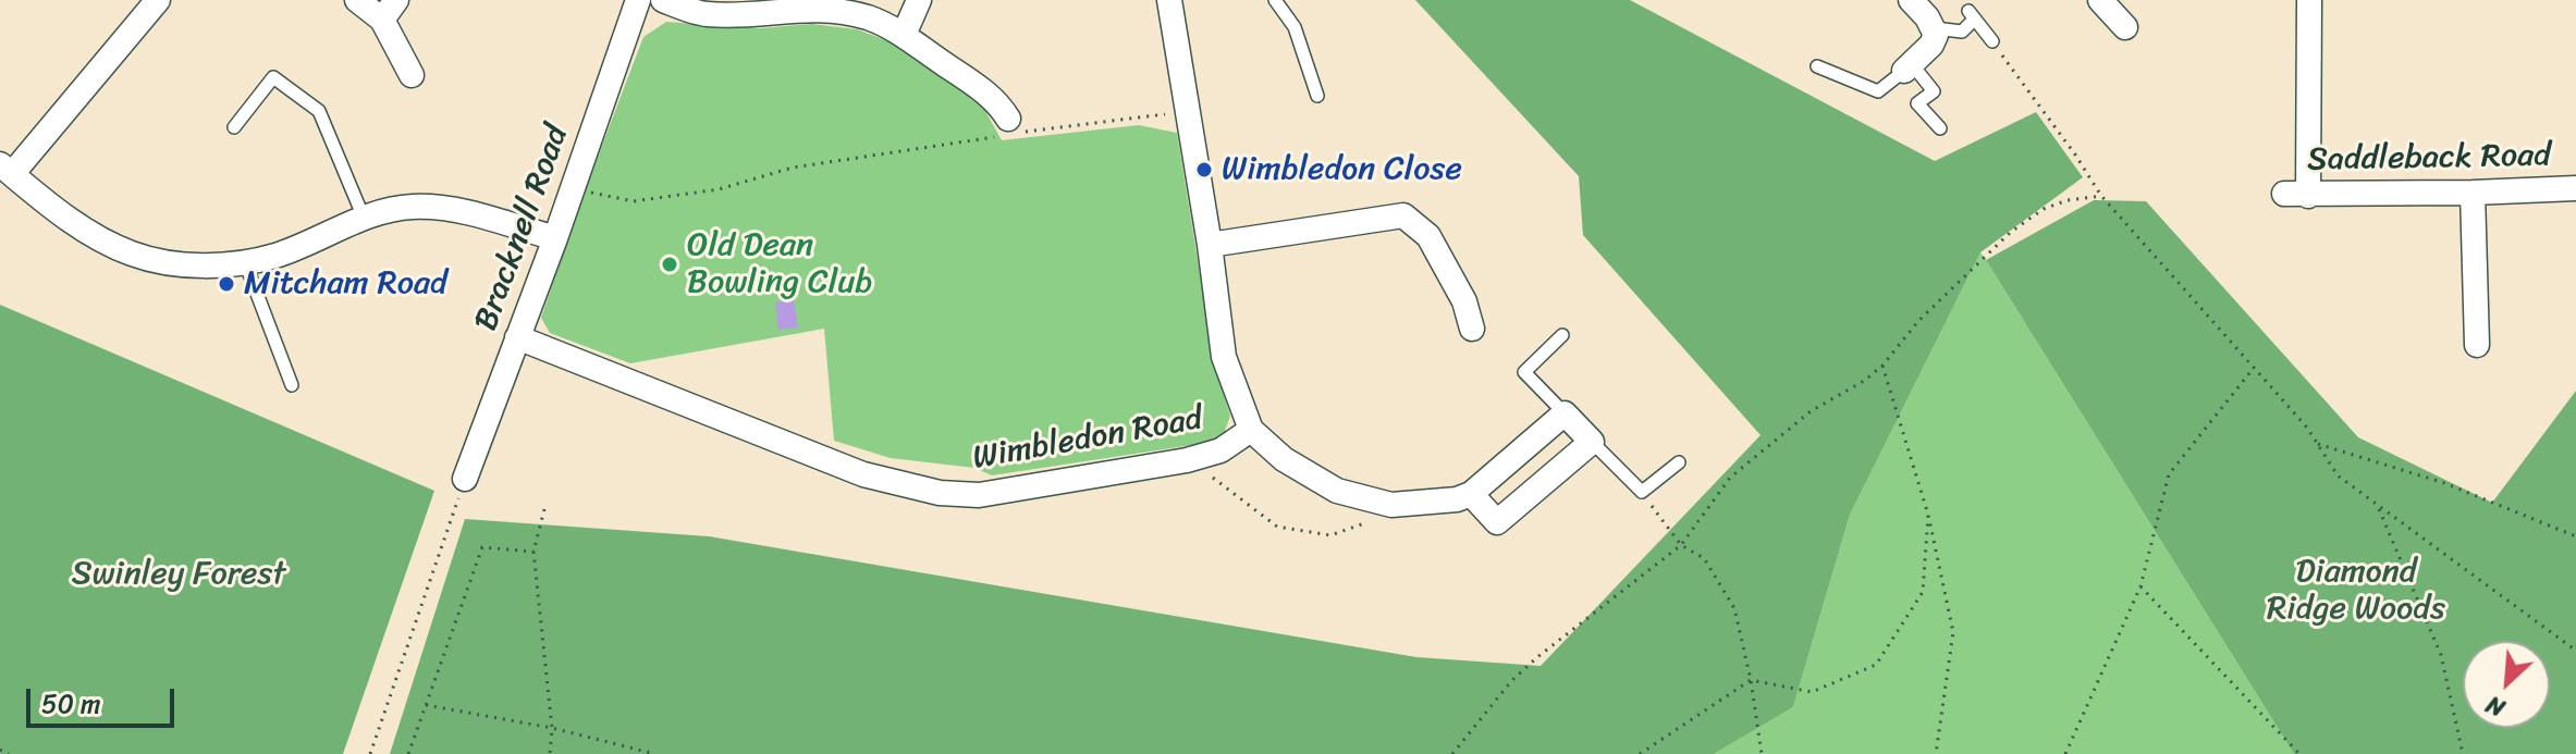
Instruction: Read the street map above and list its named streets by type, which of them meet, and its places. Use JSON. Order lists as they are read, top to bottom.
{
  "streets": {
    "street": ["Saddleback Road", "Bracknell Road", "Wimbledon Road"]
  },
  "crossings": [
    ["Bracknell Road", "Wimbledon Road"]
  ],
  "parks": ["Diamond Ridge Woods", "Swinley Forest"],
  "places": ["Wimbledon Close", "Old Dean Bowling Club", "Mitcham Road"],
  "scale_bar": "50 m",
  "north": "bottom left"
}
